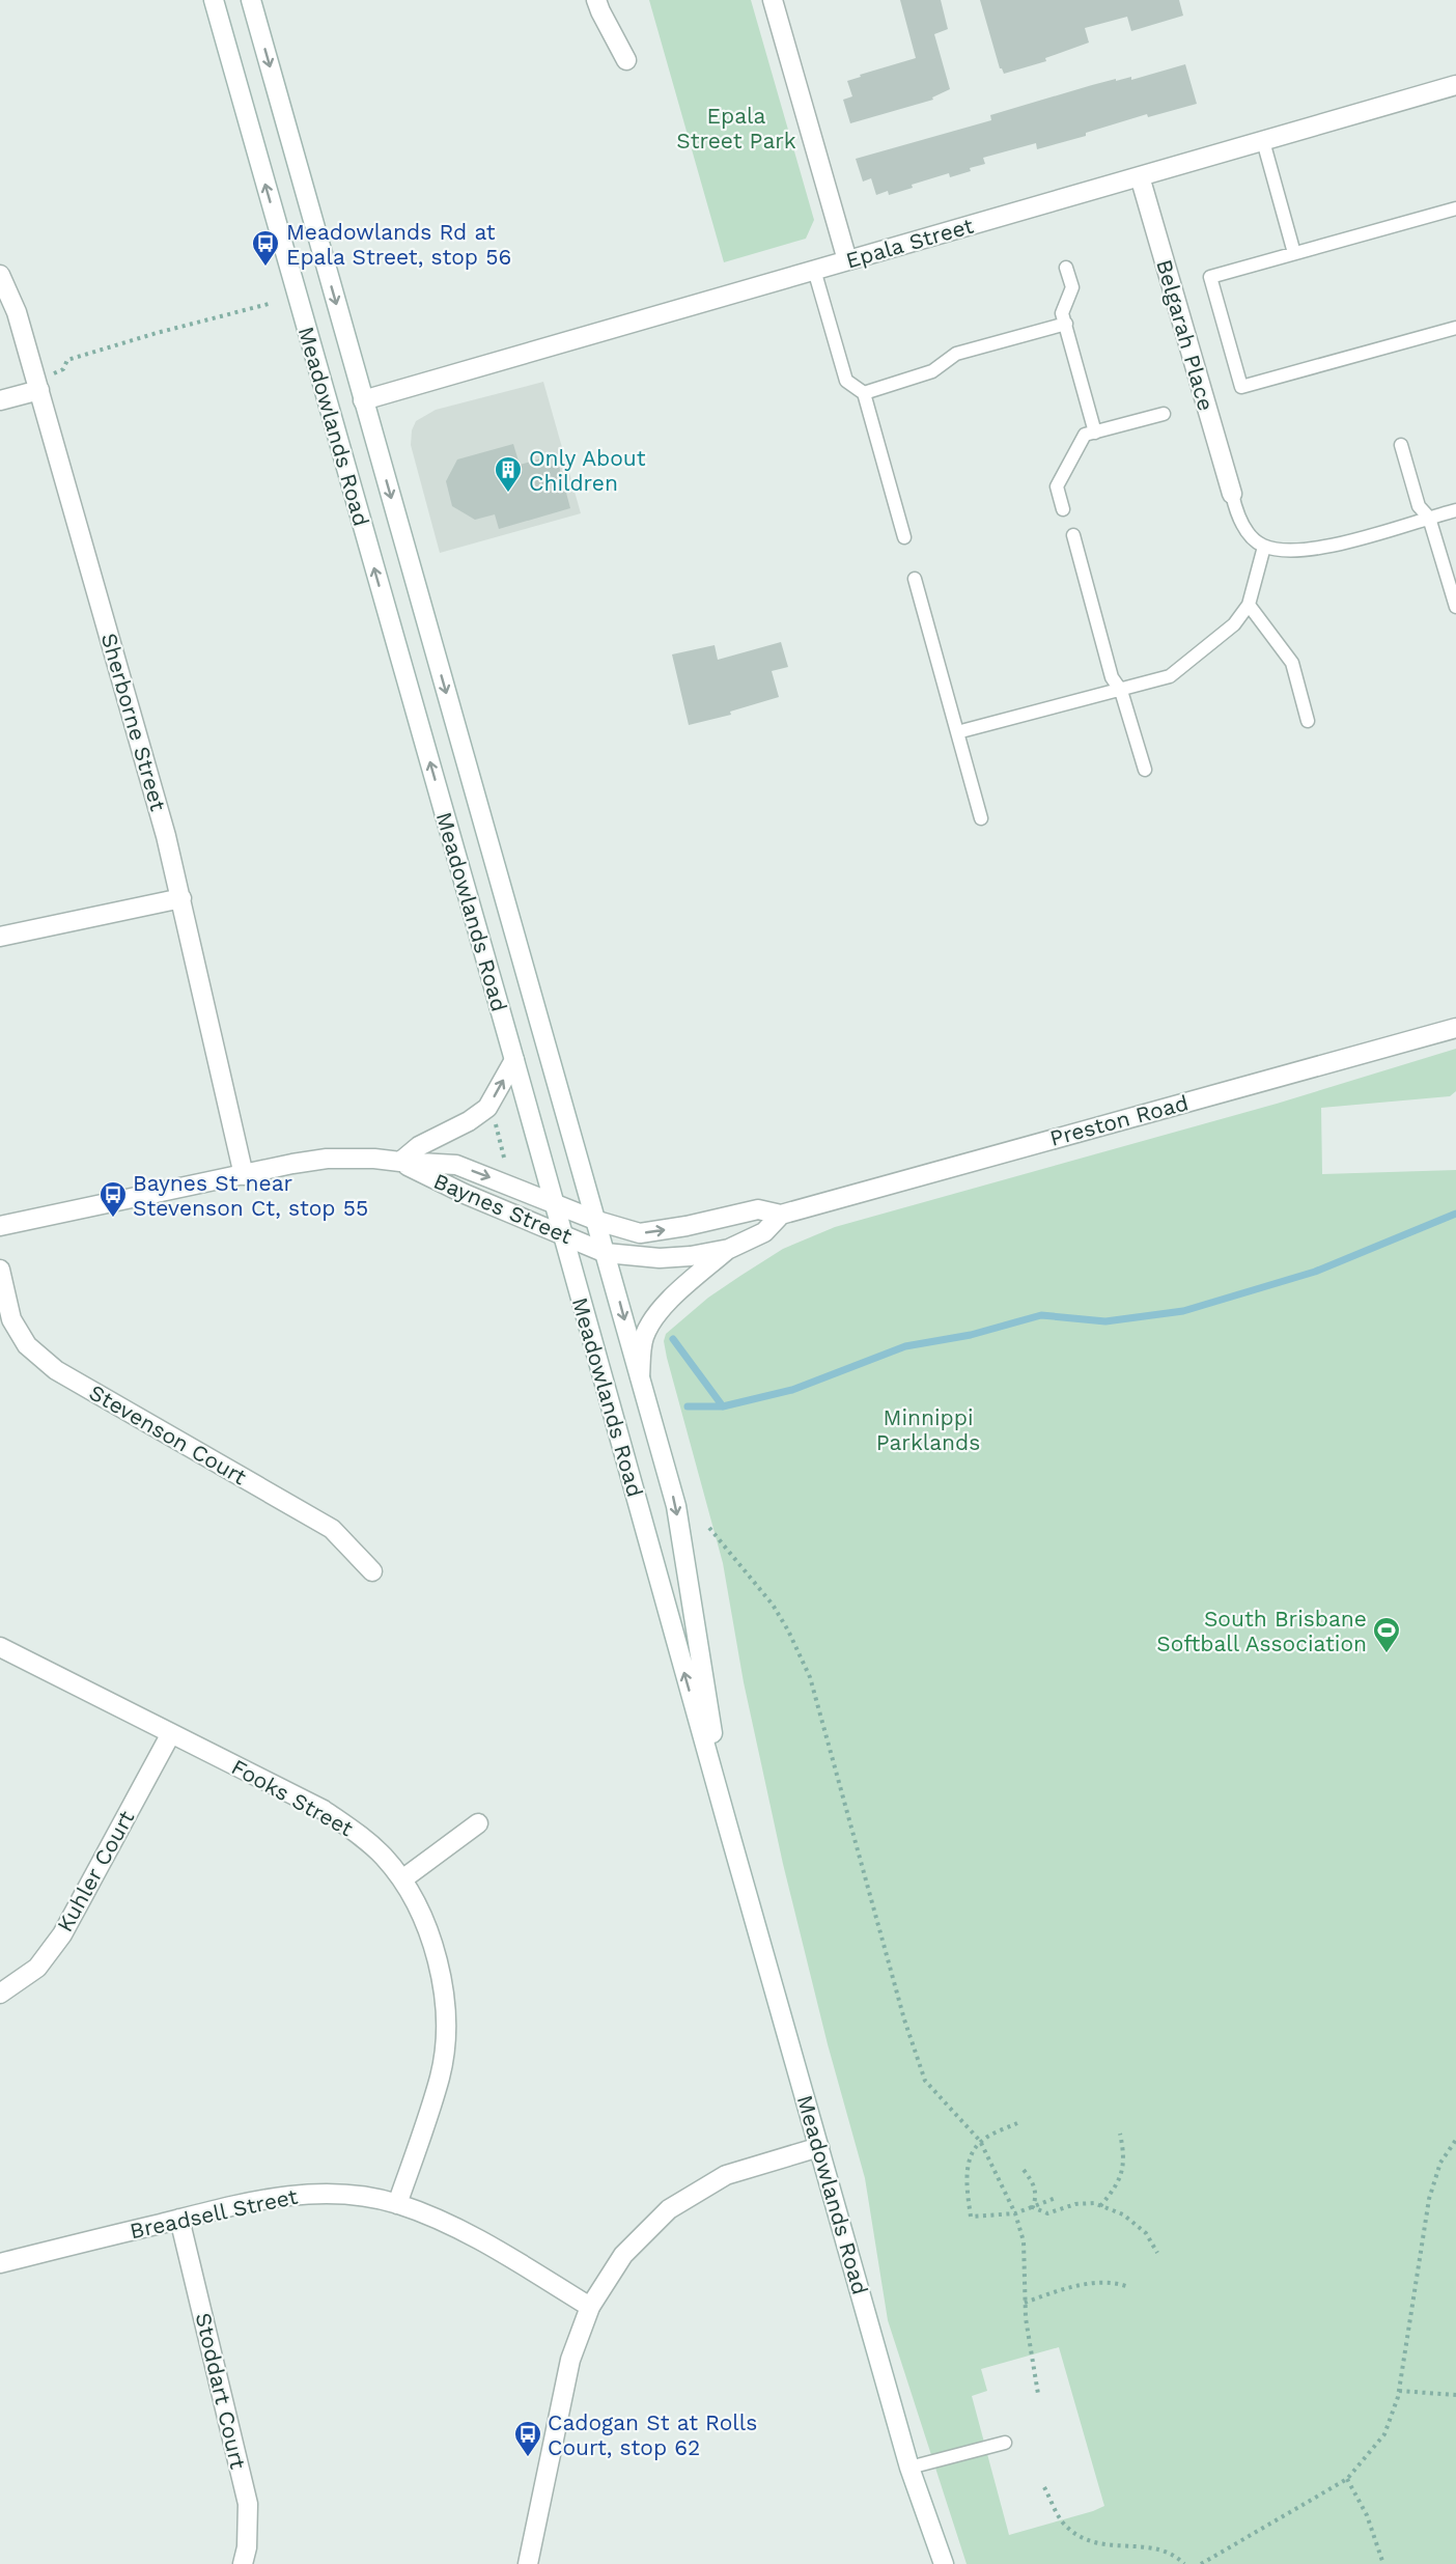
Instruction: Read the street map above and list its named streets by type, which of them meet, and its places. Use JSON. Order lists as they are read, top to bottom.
{
  "streets": {
    "street": [
      "Epala Street",
      "Belgarah Place",
      "Meadowlands Road",
      "Sherborne Street",
      "Preston Road",
      "Baynes Street",
      "Stevenson Court",
      "Fooks Street",
      "Kuhler Court",
      "Breadsell Street",
      "Stoddart Court"
    ]
  },
  "crossings": [
    ["Epala Street", "Belgarah Place"],
    ["Epala Street", "Meadowlands Road"],
    ["Meadowlands Road", "Preston Road"],
    ["Meadowlands Road", "Baynes Street"],
    ["Sherborne Street", "Baynes Street"],
    ["Preston Road", "Baynes Street"],
    ["Fooks Street", "Kuhler Court"],
    ["Fooks Street", "Breadsell Street"],
    ["Breadsell Street", "Stoddart Court"]
  ],
  "parks": ["Epala Street Park", "Minnippi Parklands"],
  "places": {
    "bus stop": ["Meadowlands Rd at Epala Street, stop 56", "Baynes St near Stevenson Ct, stop 55", "Cadogan St at Rolls Court, stop 62"],
    "building": ["Only About Children"],
    "sports": ["South Brisbane Softball Association"]
  }
}
